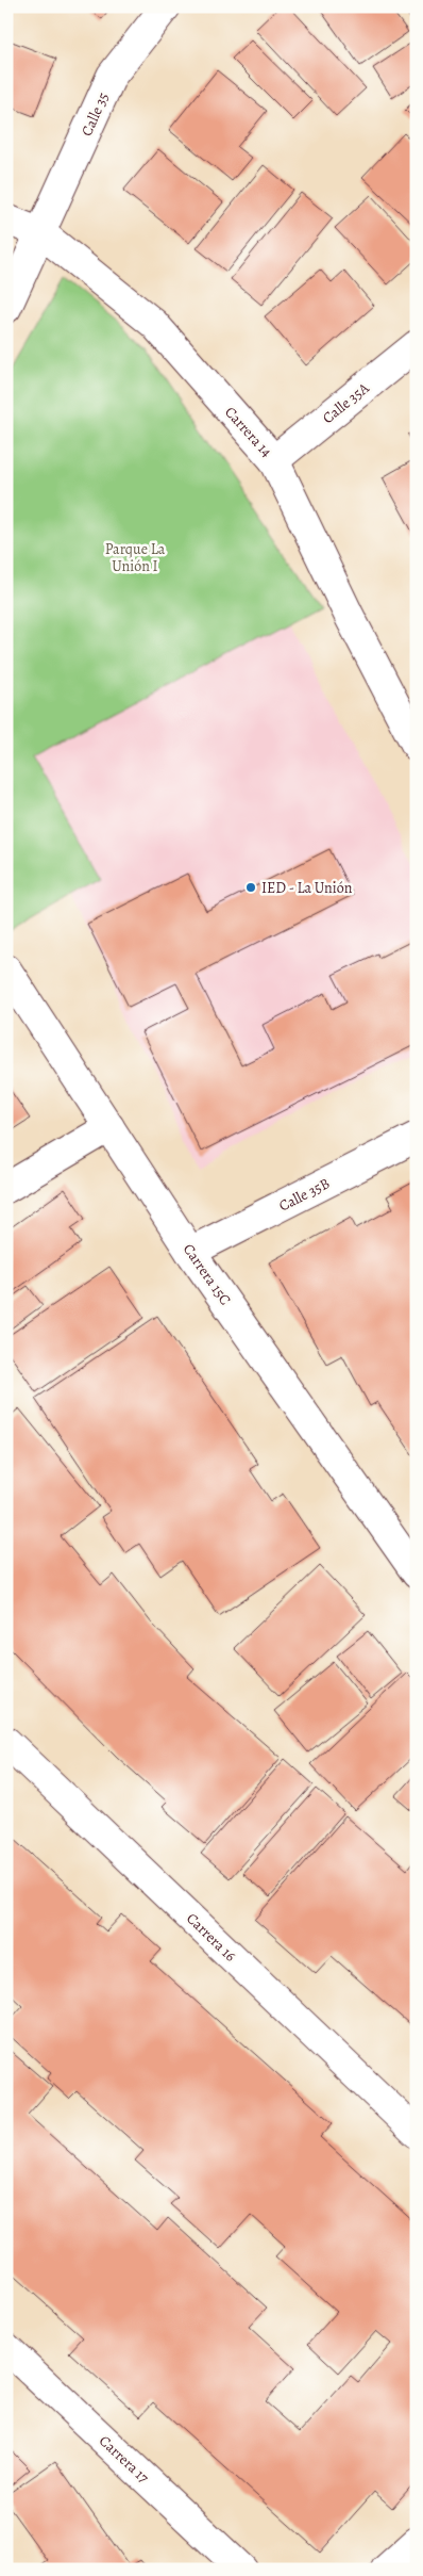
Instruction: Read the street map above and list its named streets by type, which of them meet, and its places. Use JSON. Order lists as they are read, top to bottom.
{
  "streets": {
    "street": [
      "Calle 35",
      "Calle 35A",
      "Carrera 14",
      "Calle 35B",
      "Carrera 15C",
      "Carrera 16",
      "Carrera 17"
    ]
  },
  "crossings": [
    ["Calle 35", "Carrera 14"],
    ["Calle 35A", "Carrera 14"],
    ["Calle 35B", "Carrera 15C"]
  ],
  "parks": ["Parque La Unión I"],
  "places": ["IED - La Unión"]
}
